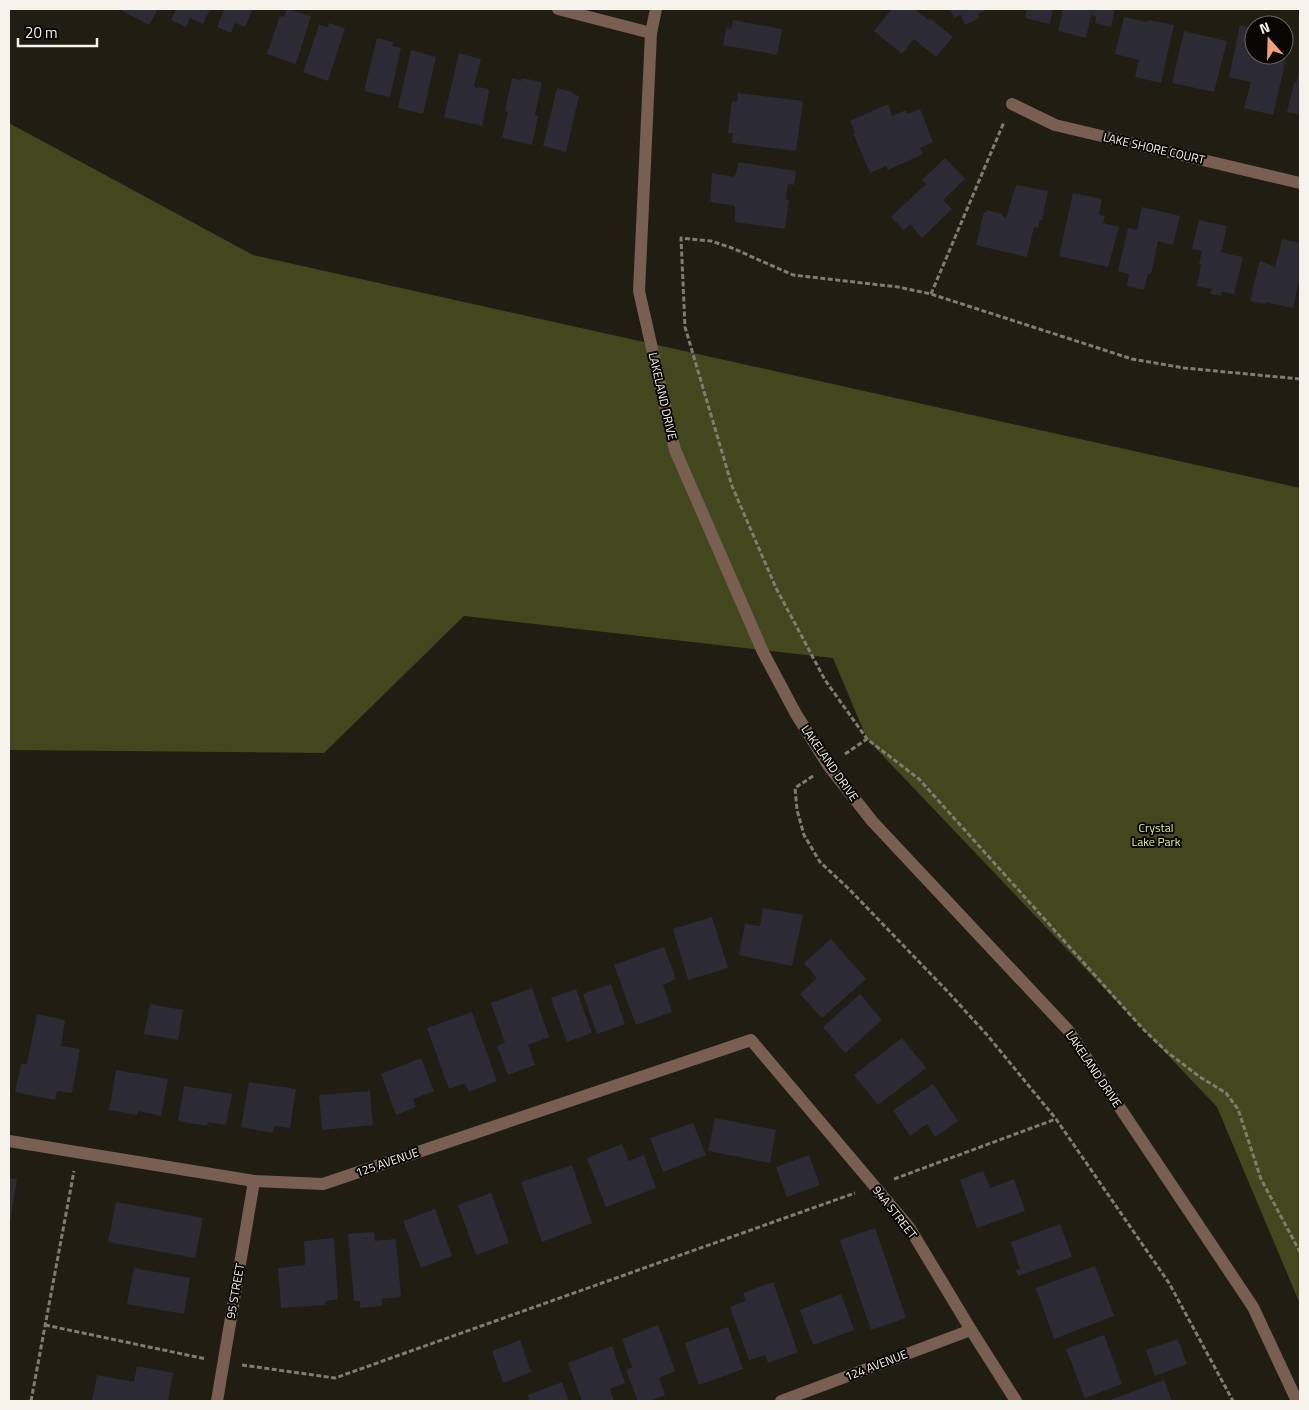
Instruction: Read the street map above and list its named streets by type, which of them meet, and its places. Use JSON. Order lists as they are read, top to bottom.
{
  "streets": {
    "street": [
      "LAKE SHORE COURT",
      "LAKELAND DRIVE",
      "125 AVENUE",
      "94A STREET",
      "95 STREET",
      "124 AVENUE"
    ]
  },
  "crossings": [
    ["125 AVENUE", "94A STREET"],
    ["125 AVENUE", "95 STREET"],
    ["94A STREET", "124 AVENUE"]
  ],
  "parks": ["Crystal Lake Park"],
  "scale_bar": "20 m",
  "north": "top"
}
